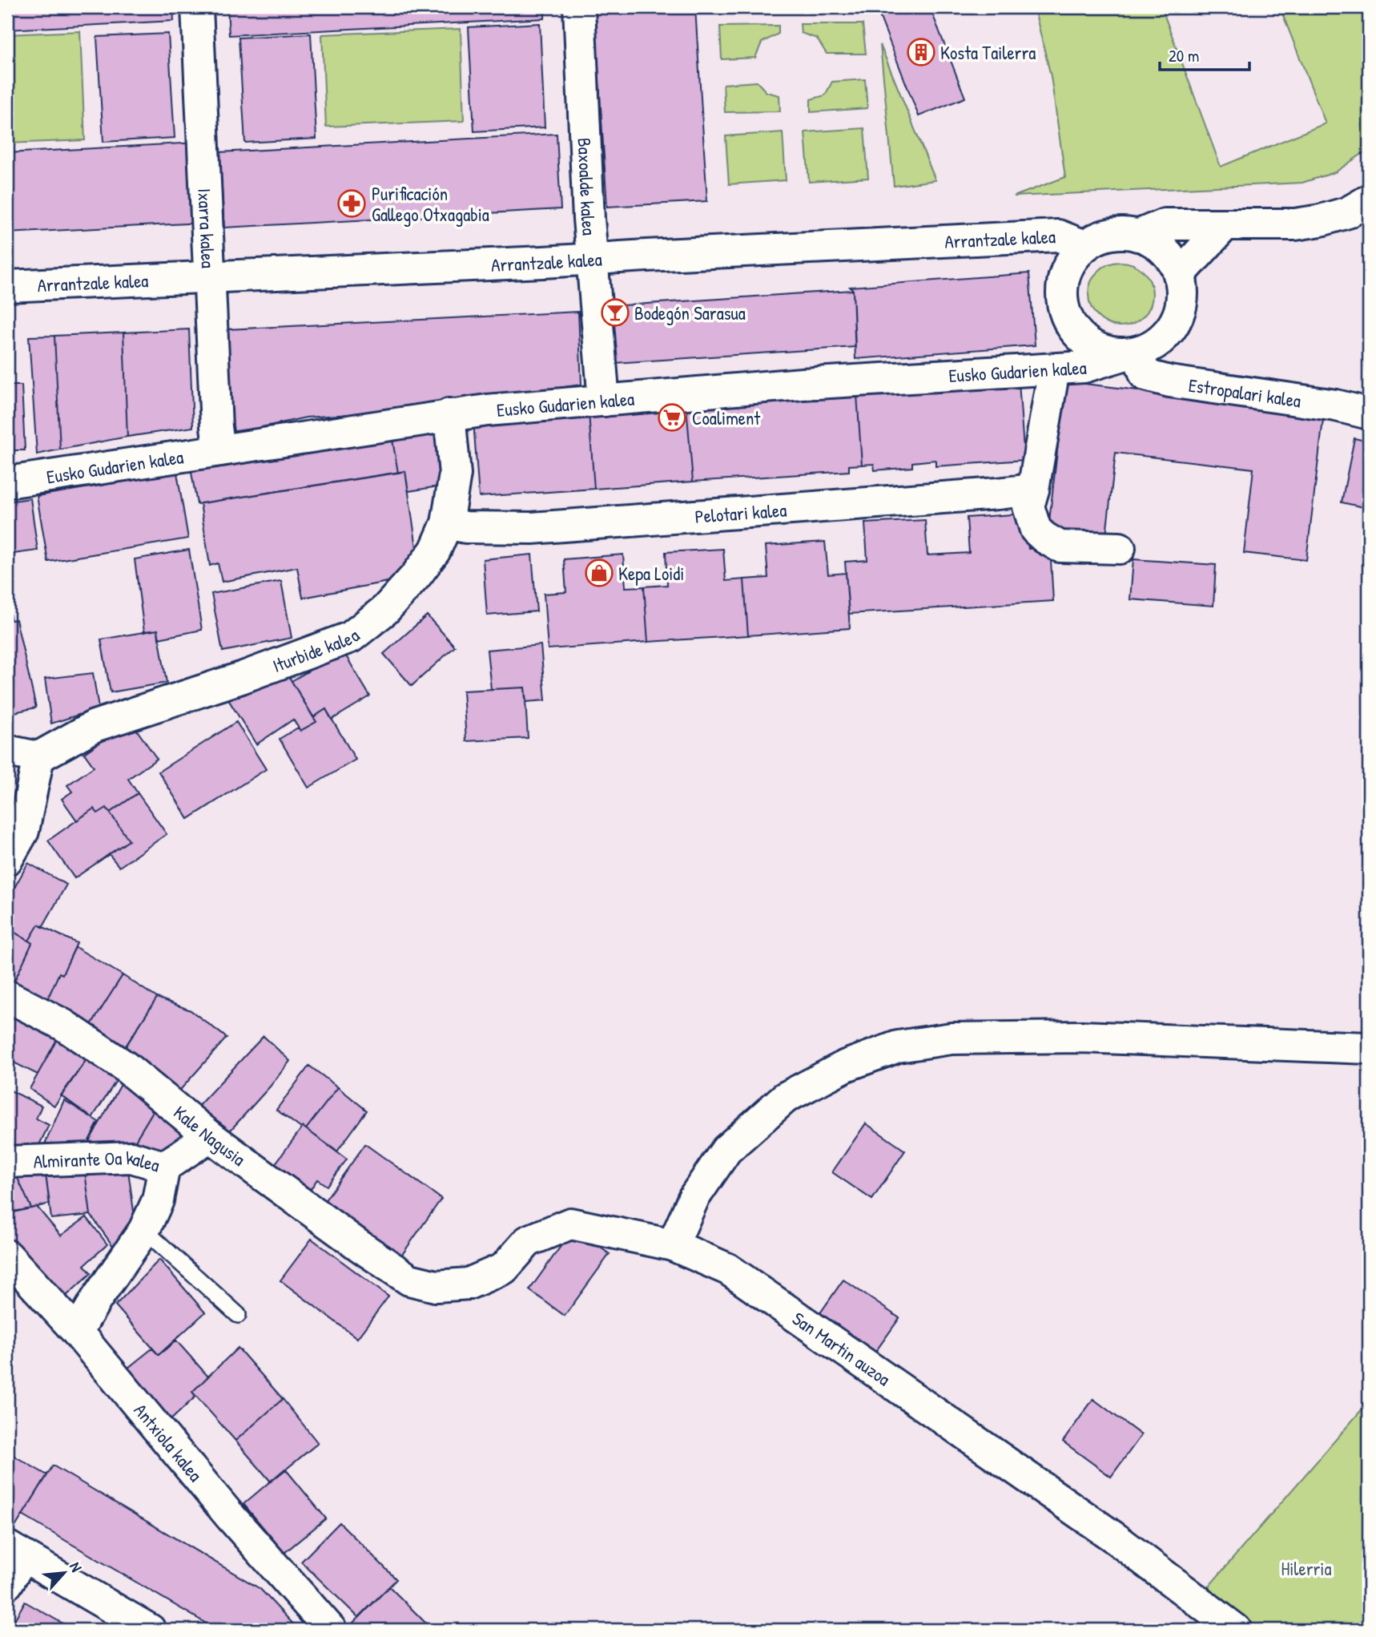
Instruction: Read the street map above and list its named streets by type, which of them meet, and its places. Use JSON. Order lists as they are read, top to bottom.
{
  "streets": {
    "main road": [
      "Baxoalde kalea",
      "Ixarra kalea",
      "Arrantzale kalea",
      "Eusko Gudarien kalea",
      "Estropalari kalea",
      "Pelotari kalea",
      "Iturbide kalea",
      "Kale Nagusia",
      "Almirante Oa kalea",
      "San Martin auzoa",
      "Antxiola kalea"
    ]
  },
  "crossings": [
    ["Baxoalde kalea", "Arrantzale kalea"],
    ["Baxoalde kalea", "Eusko Gudarien kalea"],
    ["Ixarra kalea", "Arrantzale kalea"],
    ["Ixarra kalea", "Eusko Gudarien kalea"],
    ["Arrantzale kalea", "Eusko Gudarien kalea"],
    ["Arrantzale kalea", "Estropalari kalea"],
    ["Eusko Gudarien kalea", "Estropalari kalea"],
    ["Eusko Gudarien kalea", "Iturbide kalea"],
    ["Pelotari kalea", "Iturbide kalea"],
    ["Kale Nagusia", "Almirante Oa kalea"],
    ["Kale Nagusia", "San Martin auzoa"]
  ],
  "parks": ["Hilerria"],
  "places": {
    "building": ["Kosta Tailerra"],
    "pharmacy": ["Purificación Gallego Otxagabia"],
    "bar": ["Bodegón Sarasua"],
    "supermarket": ["Coaliment"],
    "shop": ["Kepa Loidi"]
  },
  "scale_bar": "20 m",
  "north": "top right"
}
